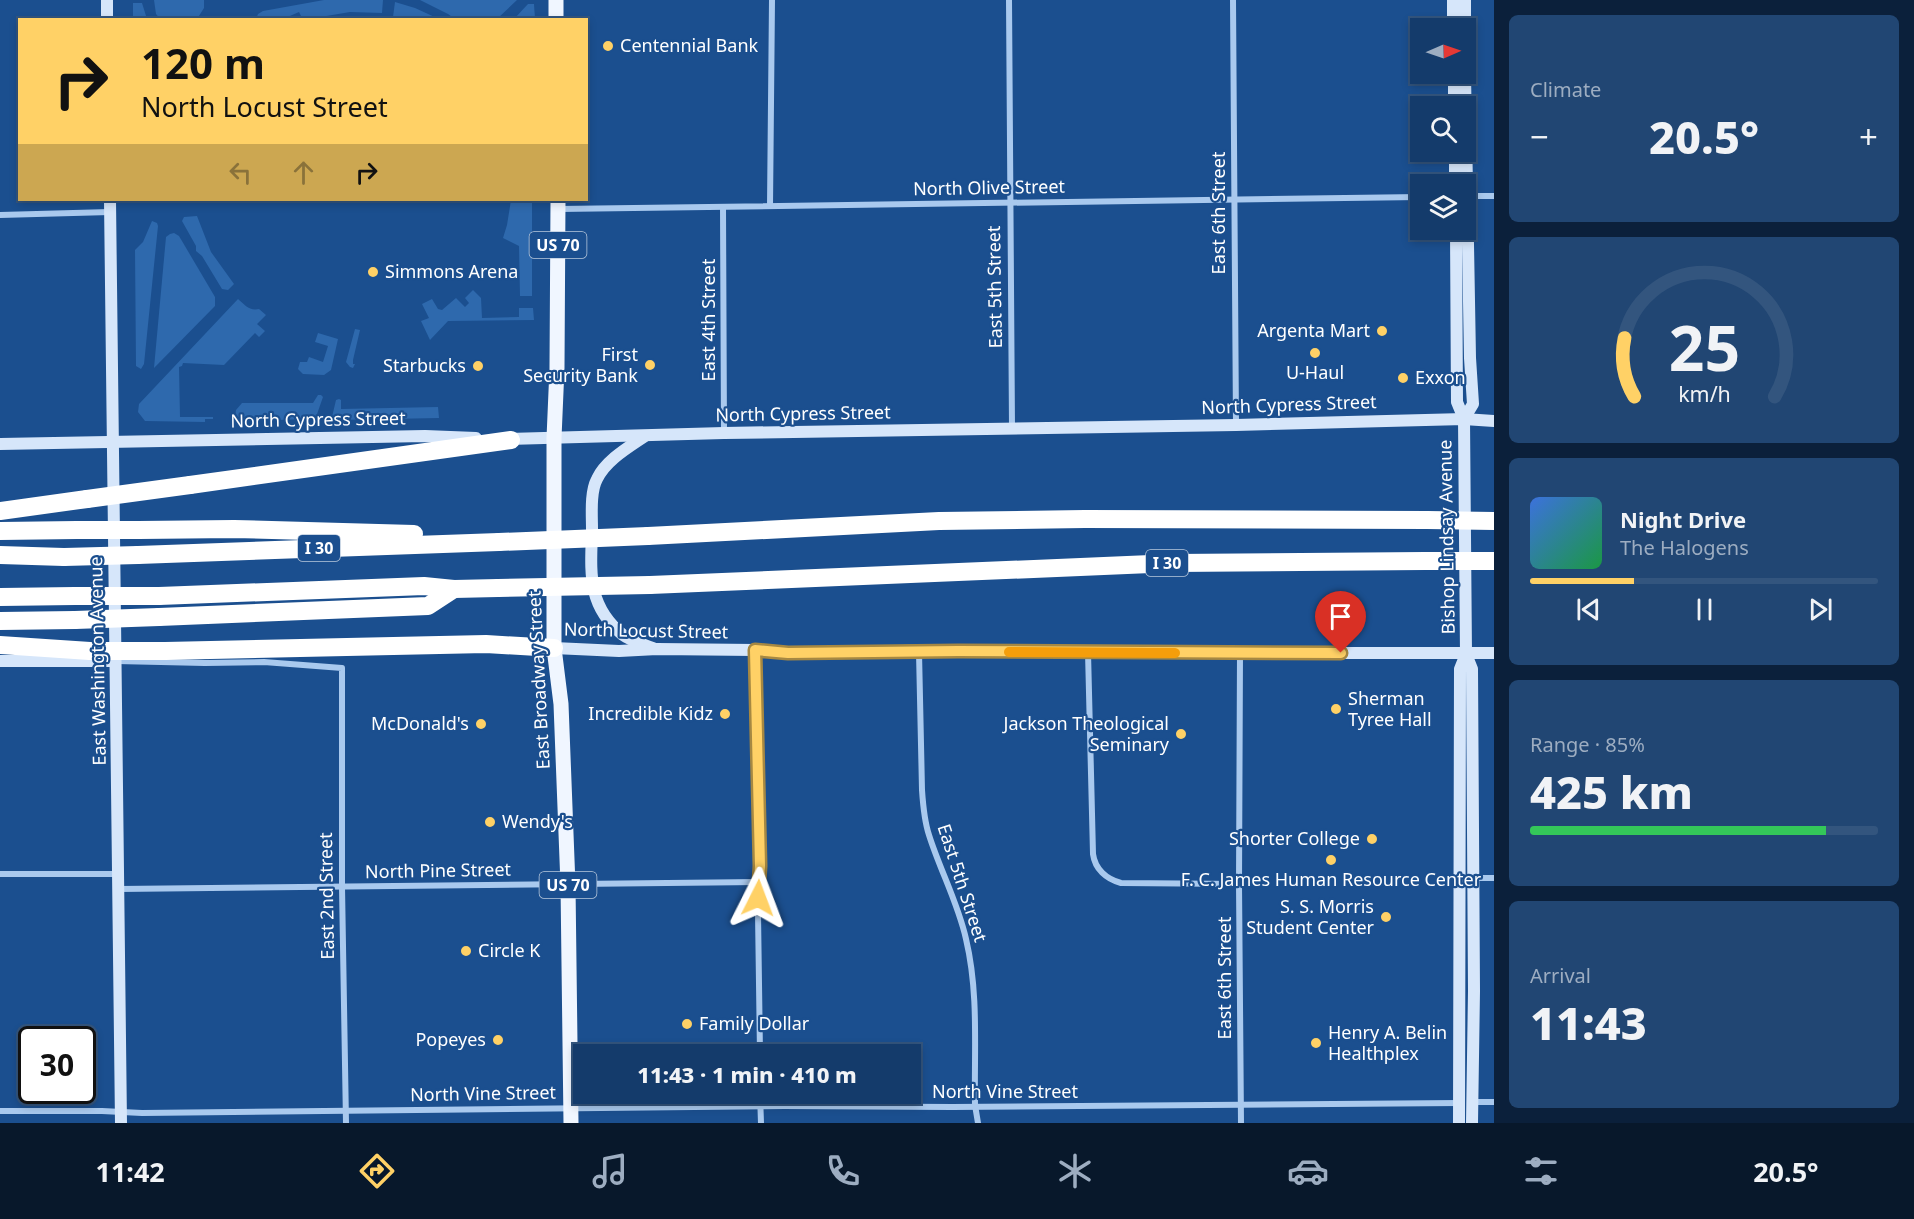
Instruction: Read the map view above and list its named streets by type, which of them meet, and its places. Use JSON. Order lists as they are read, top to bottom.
{
  "streets": {
    "highway": ["I 30"],
    "main road": [
      "US 70",
      "North Cypress Street",
      "Bishop Lindsay Avenue",
      "North Locust Street",
      "East Washington Avenue",
      "East Broadway Street"
    ],
    "street": [
      "North Olive Street",
      "East 6th Street",
      "East 5th Street",
      "East 4th Street",
      "North Pine Street",
      "East 2nd Street",
      "North Vine Street"
    ]
  },
  "crossings": [
    ["North Olive Street", "East 6th Street"],
    ["North Olive Street", "East 5th Street"],
    ["North Olive Street", "East 4th Street"],
    ["North Olive Street", "East Broadway Street"],
    ["East 6th Street", "North Cypress Street"],
    ["East 6th Street", "North Locust Street"],
    ["East 6th Street", "North Vine Street"],
    ["East 5th Street", "North Cypress Street"],
    ["East 5th Street", "North Locust Street"],
    ["East 5th Street", "North Vine Street"],
    ["East 4th Street", "North Cypress Street"],
    ["North Cypress Street", "Bishop Lindsay Avenue"],
    ["North Cypress Street", "East Washington Avenue"],
    ["North Cypress Street", "East Broadway Street"],
    ["Bishop Lindsay Avenue", "North Locust Street"],
    ["Bishop Lindsay Avenue", "North Vine Street"],
    ["North Locust Street", "East Broadway Street"],
    ["East Washington Avenue", "North Pine Street"],
    ["East Washington Avenue", "East 2nd Street"],
    ["East Washington Avenue", "North Vine Street"],
    ["East Broadway Street", "North Pine Street"],
    ["East Broadway Street", "North Vine Street"],
    ["North Pine Street", "East 2nd Street"],
    ["East 2nd Street", "North Vine Street"]
  ],
  "places": [
    "Centennial Bank",
    "Simmons Arena",
    "Argenta Mart",
    "U-Haul",
    "First Security Bank",
    "Starbucks",
    "Exxon",
    "Sherman Tyree Hall",
    "Incredible Kidz",
    "McDonald's",
    "Jackson Theological Seminary",
    "Wendy's",
    "Shorter College",
    "F. C. James Human Resource Center",
    "S. S. Morris Student Center",
    "Circle K",
    "Family Dollar",
    "Popeyes",
    "Henry A. Belin Healthplex"
  ],
  "north": "right",
  "page": {
    "tile": [
      "Climate",
      ["Range · 85%", "425 km"],
      ["Arrival", "11:43"]
    ],
    "turn": ["120 m", "North Locust Street"],
    "heat": ["−", "20.5°", "+"],
    "song": ["Night Drive", "The Halogens"],
    "limit": "30",
    "trip": "11:43 · 1 min · 410 m",
    "tabs": ["11:42", "20.5°"],
    "gauge": ["25", "km/h"]
  }
}
